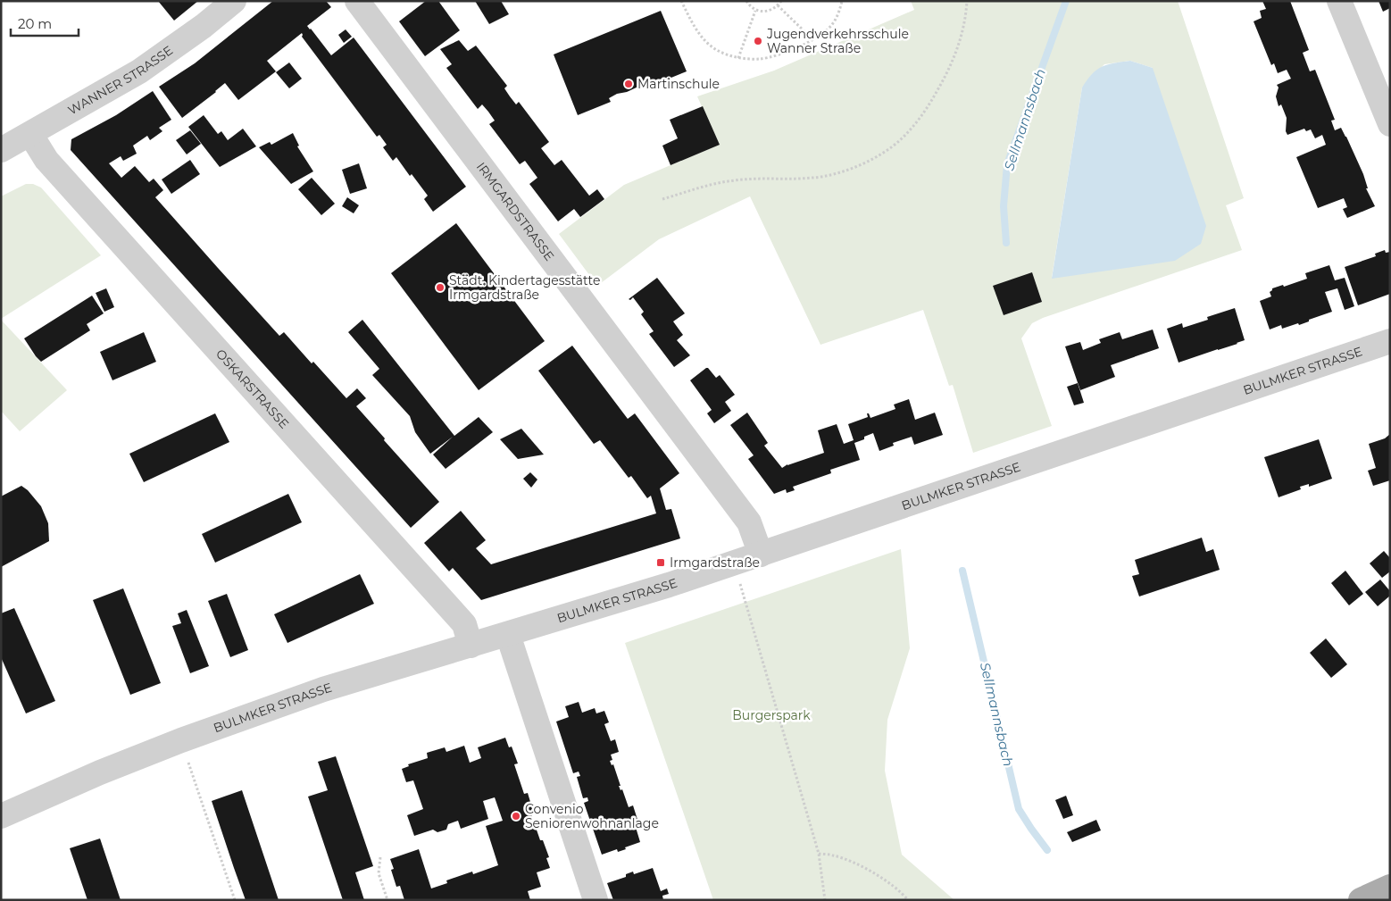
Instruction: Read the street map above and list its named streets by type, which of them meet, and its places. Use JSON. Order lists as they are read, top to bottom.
{
  "streets": {
    "street": [
      "WANNER STRASSE",
      "IRMGARDSTRASSE",
      "BULMKER STRASSE",
      "OSKARSTRASSE"
    ]
  },
  "crossings": [
    ["WANNER STRASSE", "OSKARSTRASSE"],
    ["IRMGARDSTRASSE", "BULMKER STRASSE"],
    ["BULMKER STRASSE", "OSKARSTRASSE"]
  ],
  "water": ["Sellmannsbach"],
  "parks": ["Burgerspark"],
  "places": {
    "other": [
      "Jugendverkehrsschule Wanner Straße",
      "Martinschule",
      "Städt. Kindertagesstätte Irmgardstraße",
      "Convenio Seniorenwohnanlage"
    ],
    "transit": ["Irmgardstraße"]
  },
  "scale_bar": "20 m"
}
